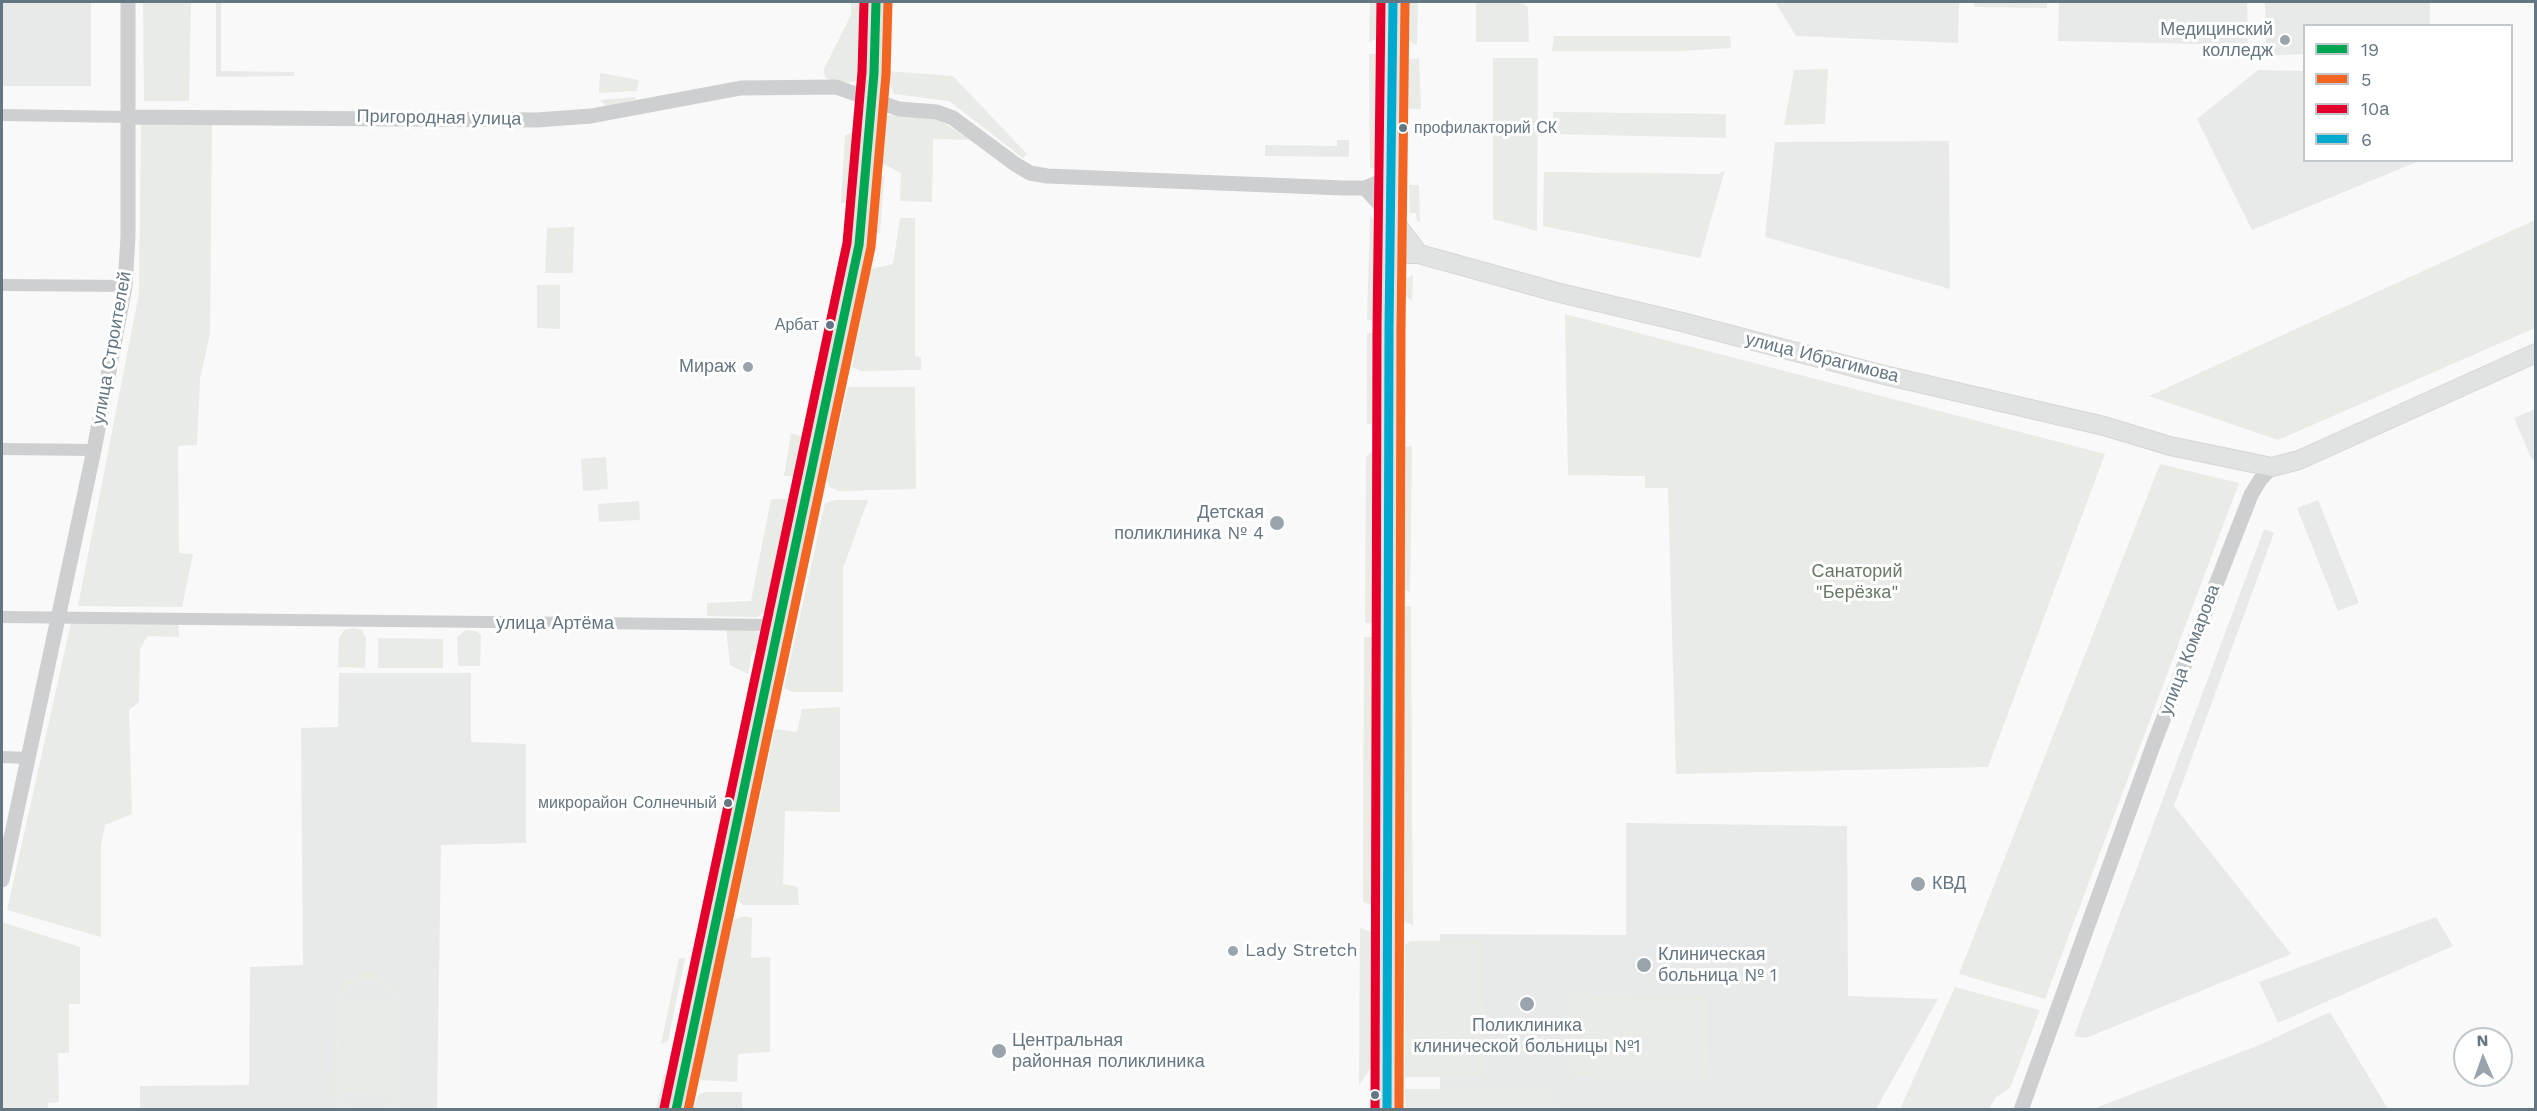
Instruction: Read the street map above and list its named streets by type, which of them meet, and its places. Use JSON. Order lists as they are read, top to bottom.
{
  "streets": {
    "main road": ["улица Ибрагимова"],
    "street": [
      "Пригородная улица",
      "улица Строителей",
      "улица Артёма",
      "улица Комарова"
    ]
  },
  "crossings": [
    ["Пригородная улица", "улица Строителей"],
    ["улица Строителей", "улица Артёма"],
    ["улица Ибрагимова", "улица Комарова"]
  ],
  "parks": ["Санаторий \"Берёзка\""],
  "places": [
    "Медицинский колледж",
    "профилакторий СК",
    "Арбат",
    "Мираж",
    "Детская поликлиника № 4",
    "микрорайон Солнечный",
    "КВД",
    "Lady Stretch",
    "Клиническая больница № 1",
    "Поликлиника клинической больницы №1",
    "Центральная районная поликлиника"
  ],
  "lines": [
    "transit line 19",
    "transit line 5",
    "transit line 10а",
    "transit line 6"
  ],
  "legend": [
    "19",
    "5",
    "10а",
    "6"
  ],
  "north": "top"
}
